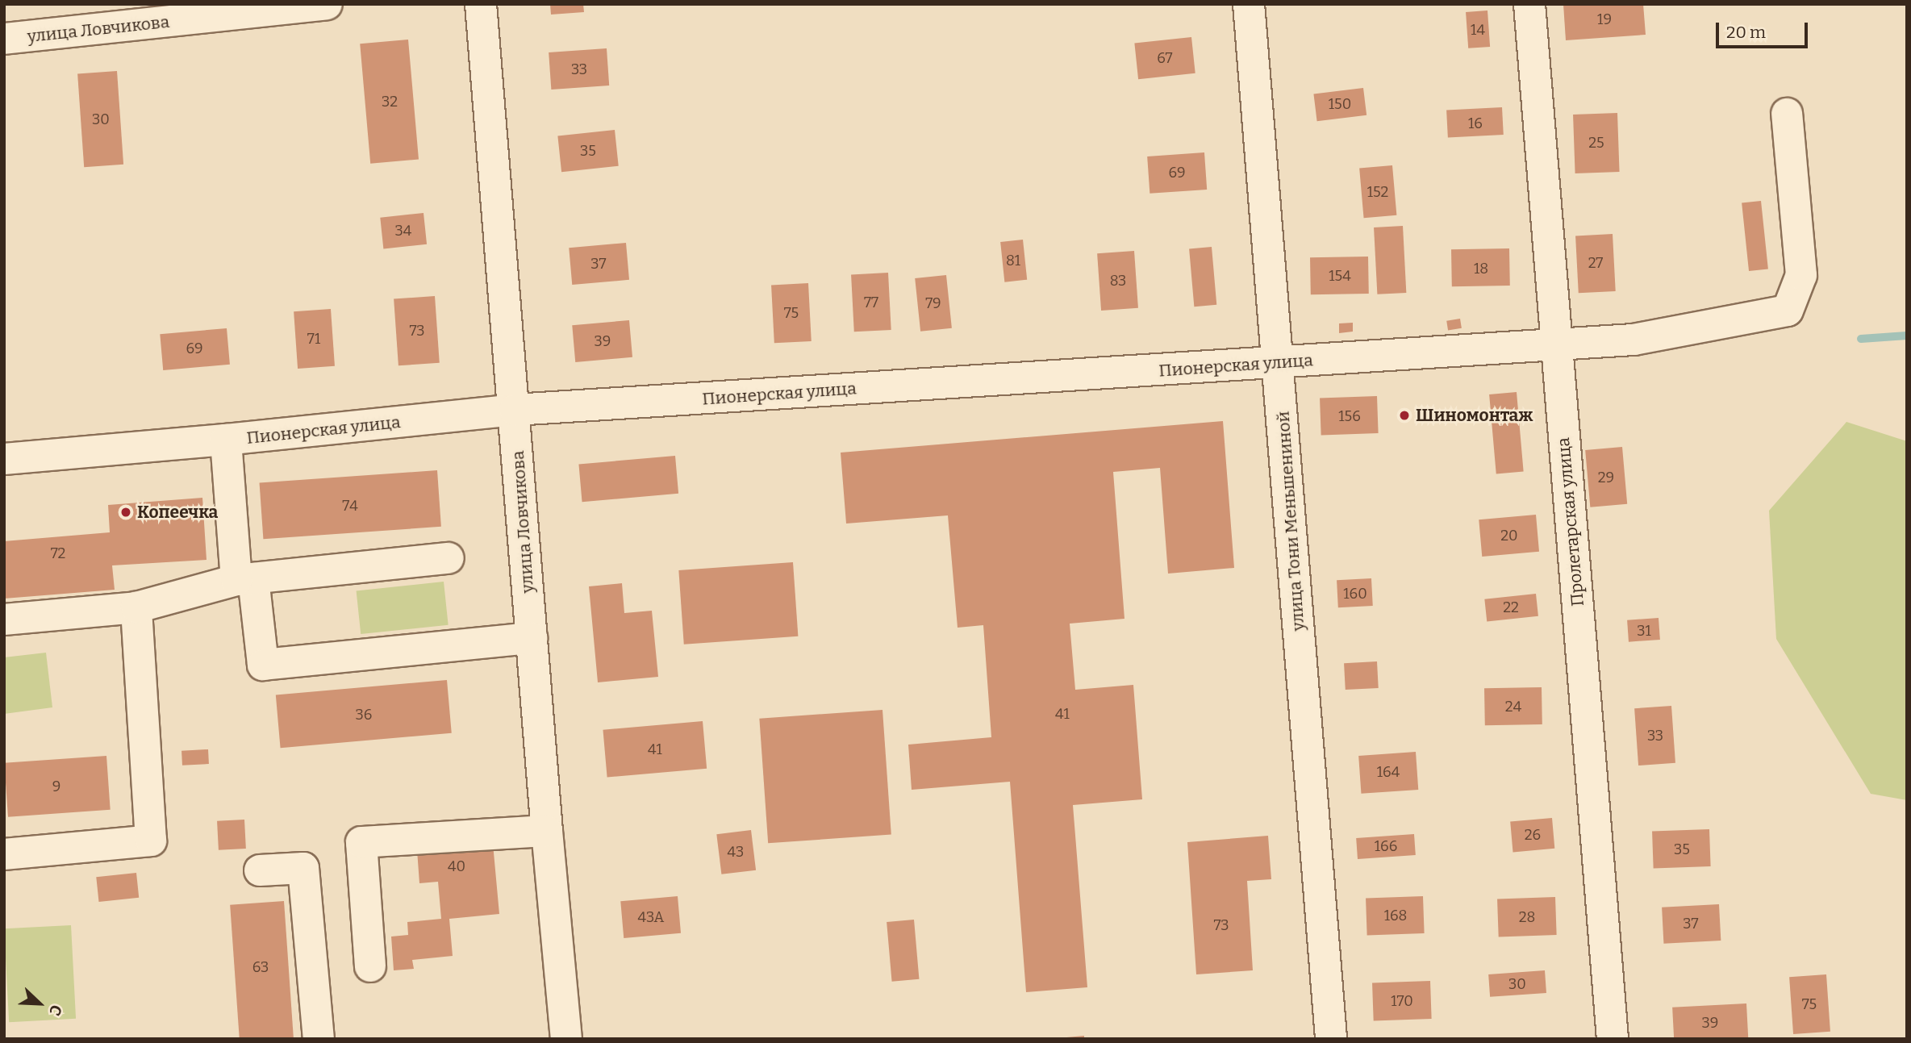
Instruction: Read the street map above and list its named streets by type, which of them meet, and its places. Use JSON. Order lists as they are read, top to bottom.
{
  "streets": {
    "street": [
      "улица Ловчикова",
      "Пионерская улица",
      "улица Тони Меньшениной",
      "Пролетарская улица"
    ]
  },
  "crossings": [
    ["улица Ловчикова", "Пионерская улица"],
    ["Пионерская улица", "улица Тони Меньшениной"],
    ["Пионерская улица", "Пролетарская улица"]
  ],
  "places": ["Шиномонтаж", "Копеечка"],
  "house_numbers": [
    "19",
    "14",
    "67",
    "33",
    "32",
    "150",
    "30",
    "16",
    "25",
    "35",
    "69",
    "152",
    "34",
    "81",
    "27",
    "37",
    "18",
    "154",
    "83",
    "77",
    "79",
    "75",
    "73",
    "71",
    "39",
    "69",
    "156",
    "29",
    "74",
    "20",
    "72",
    "160",
    "22",
    "31",
    "24",
    "41",
    "36",
    "33",
    "41",
    "164",
    "9",
    "26",
    "166",
    "35",
    "43",
    "40",
    "168",
    "43А",
    "28",
    "37",
    "73",
    "63",
    "30",
    "170",
    "75",
    "39"
  ],
  "scale_bar": "20 m",
  "north": "bottom right"
}
